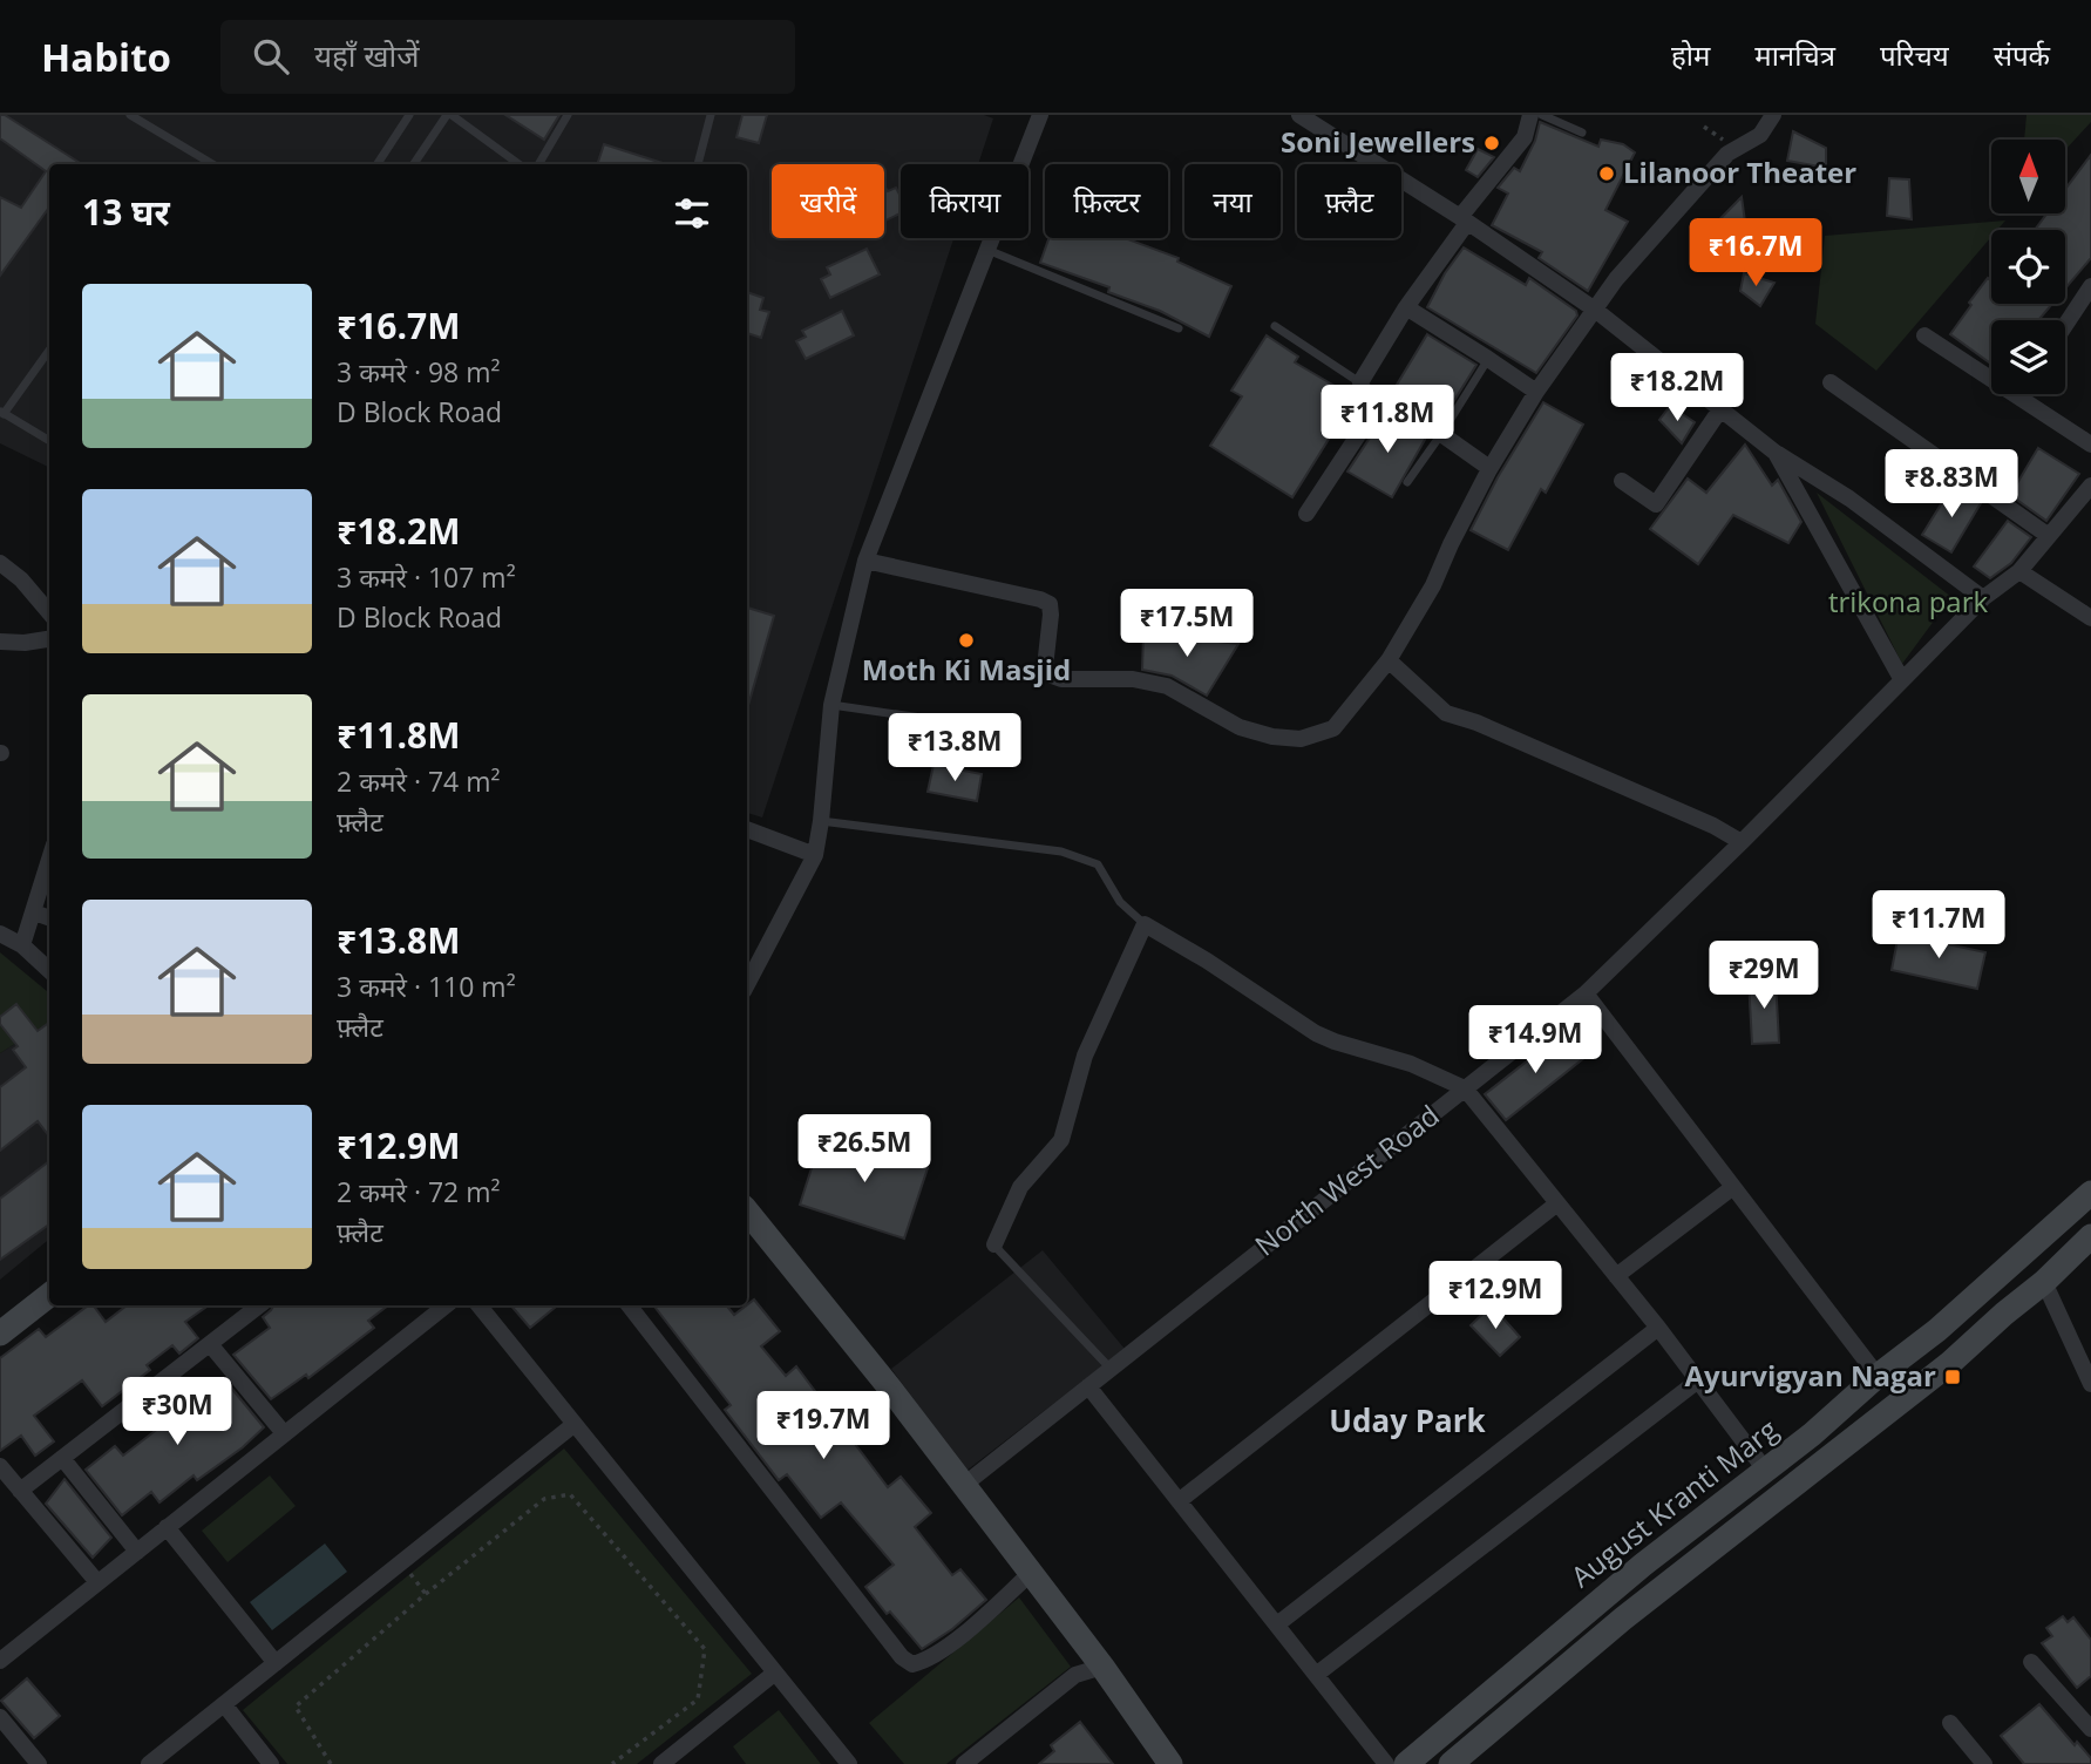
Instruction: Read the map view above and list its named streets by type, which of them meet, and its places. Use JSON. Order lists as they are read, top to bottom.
{
  "streets": {
    "main road": ["August Kranti Marg"],
    "street": ["North West Road"]
  },
  "districts": ["Uday Park"],
  "parks": ["trikona park"],
  "places": {
    "other": ["Soni Jewellers", "Lilanoor Theater", "Moth Ki Masjid"],
    "transit": ["Ayurvigyan Nagar"]
  },
  "north": "top",
  "page": {
    "header": "Habito",
    "search": "यहाँ खोजें",
    "nav": [
      "होम",
      "मानचित्र",
      "परिचय",
      "संपर्क"
    ],
    "chip": [
      "खरीदें",
      "किराया",
      "फ़िल्टर",
      "नया",
      "फ़्लैट"
    ],
    "heading": "13 घर",
    "price": [
      "₹16.7M",
      "₹18.2M",
      "₹11.8M",
      "₹8.83M",
      "₹17.5M",
      "₹13.8M",
      "₹11.7M",
      "₹29M",
      "₹14.9M",
      "₹26.5M",
      "₹12.9M",
      "₹30M",
      "₹19.7M"
    ],
    "list": [
      {
        "name": "₹16.7M",
        "note": "3 कमरे · 98 m² · D Block Road"
      },
      {
        "name": "₹18.2M",
        "note": "3 कमरे · 107 m² · D Block Road"
      },
      {
        "name": "₹11.8M",
        "note": "2 कमरे · 74 m² · फ़्लैट"
      },
      {
        "name": "₹13.8M",
        "note": "3 कमरे · 110 m² · फ़्लैट"
      },
      {
        "name": "₹12.9M",
        "note": "2 कमरे · 72 m² · फ़्लैट"
      }
    ]
  }
}
